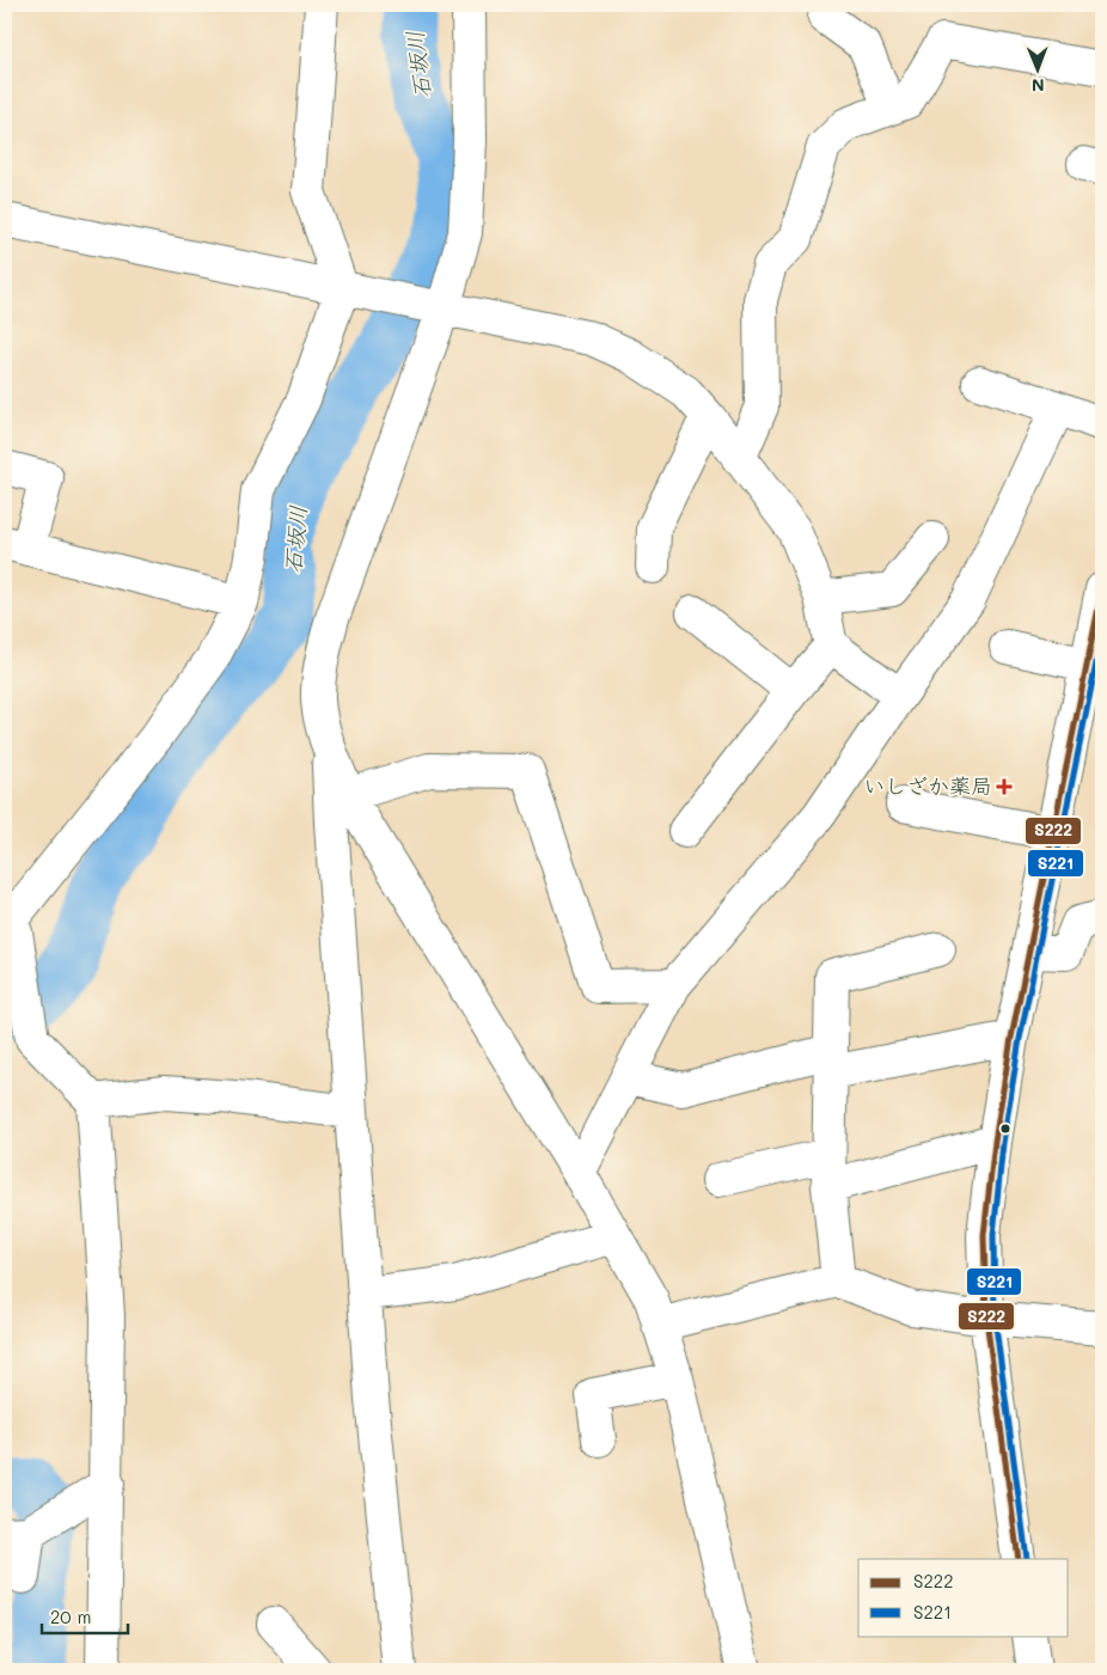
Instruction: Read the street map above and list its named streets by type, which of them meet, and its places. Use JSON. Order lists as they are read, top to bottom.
{
  "water": ["石坂川"],
  "places": {
    "health": ["いしざか薬局"]
  },
  "lines": ["transit line S222", "transit line S221"],
  "legend": ["S222", "S221"],
  "scale_bar": "20 m",
  "north": "bottom"
}
